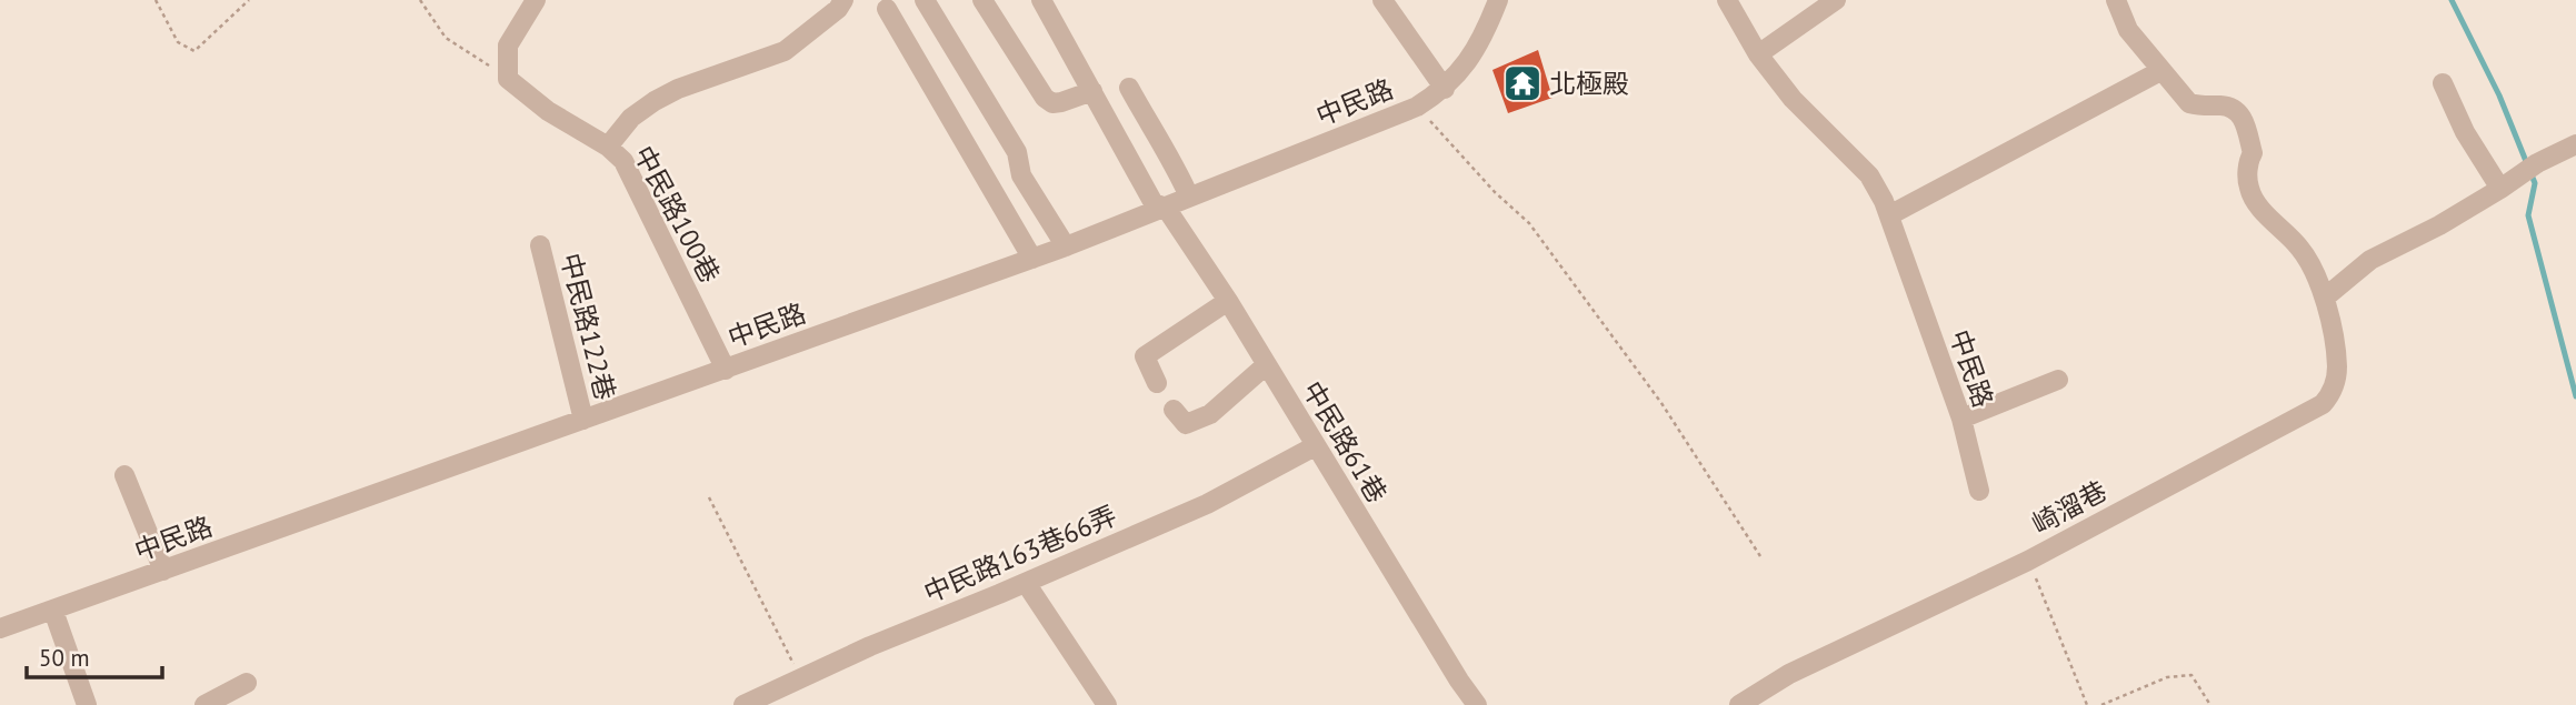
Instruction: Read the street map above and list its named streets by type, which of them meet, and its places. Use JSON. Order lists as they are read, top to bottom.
{
  "streets": {
    "street": [
      "中民路",
      "中民路100巷",
      "中民路122巷",
      "中民路61巷",
      "崎溜巷",
      "中民路163巷66弄"
    ]
  },
  "crossings": [
    ["中民路", "中民路100巷"],
    ["中民路", "中民路122巷"],
    ["中民路", "中民路61巷"],
    ["中民路61巷", "中民路163巷66弄"]
  ],
  "places": {
    "temple": ["北極殿"]
  },
  "scale_bar": "50 m"
}
